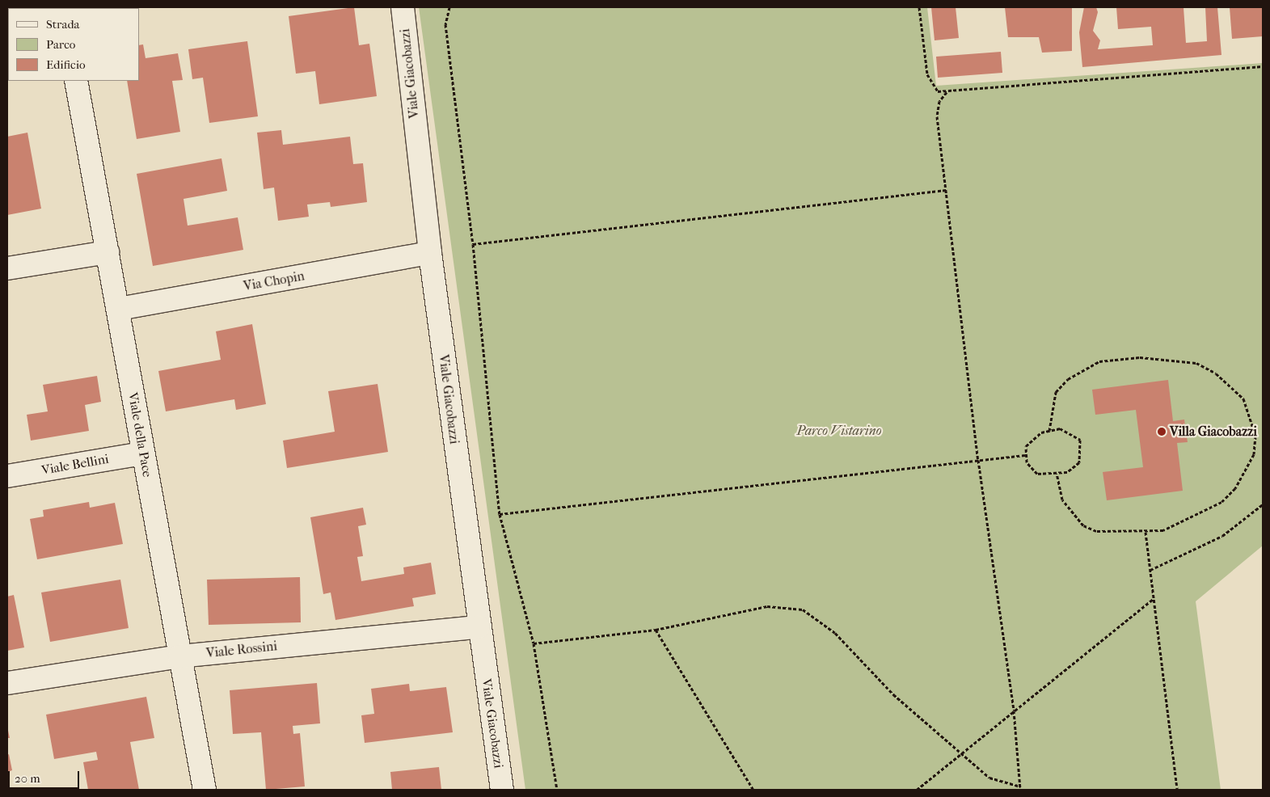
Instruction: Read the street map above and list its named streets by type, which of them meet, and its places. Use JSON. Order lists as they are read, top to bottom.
{
  "streets": {
    "street": [
      "Viale Giacobazzi",
      "Via Chopin",
      "Viale della Pace",
      "Viale Bellini",
      "Viale Rossini"
    ]
  },
  "crossings": [
    ["Viale Giacobazzi", "Via Chopin"],
    ["Viale Giacobazzi", "Viale Rossini"],
    ["Via Chopin", "Viale della Pace"],
    ["Viale della Pace", "Viale Bellini"],
    ["Viale della Pace", "Viale Rossini"]
  ],
  "parks": ["Parco Vistarino"],
  "places": ["Villa Giacobazzi"],
  "legend": ["Strada", "Parco", "Edificio"],
  "scale_bar": "20 m"
}
